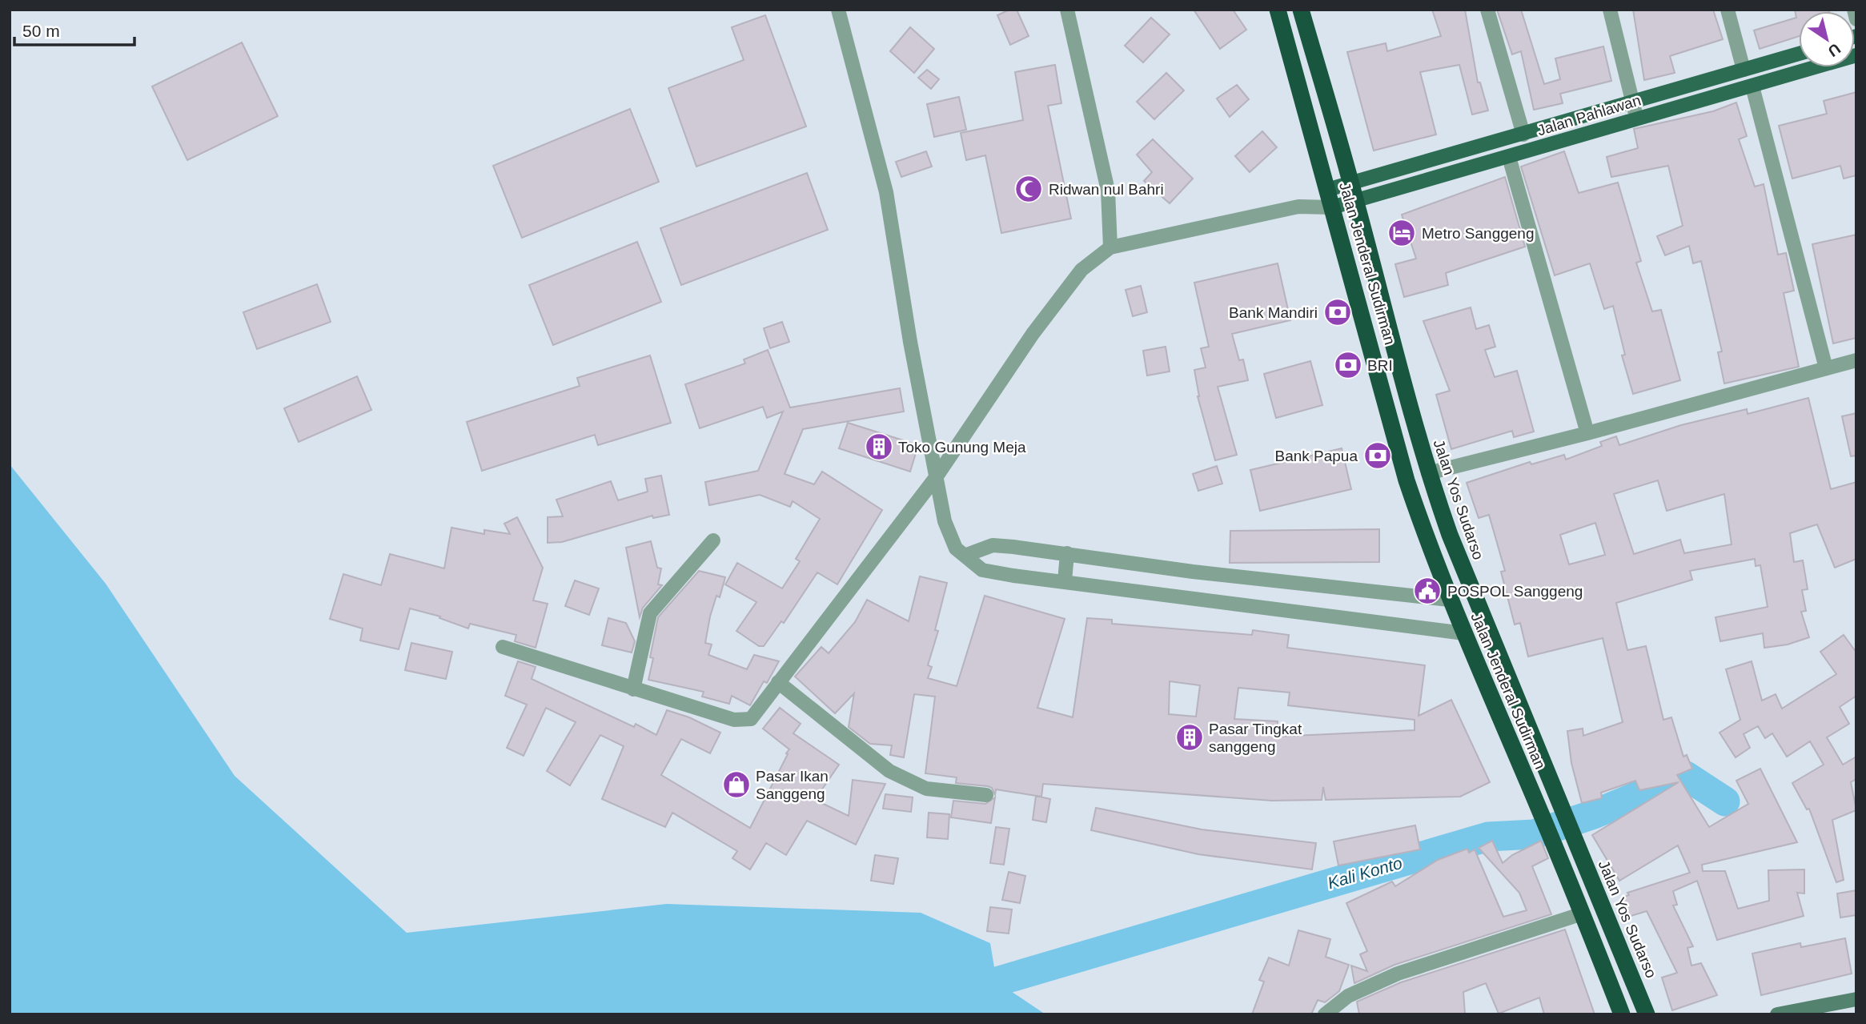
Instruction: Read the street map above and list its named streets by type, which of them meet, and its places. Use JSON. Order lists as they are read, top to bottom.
{
  "streets": {
    "highway": ["Jalan Jenderal Sudirman", "Jalan Yos Sudarso"],
    "main road": ["Jalan Pahlawan"]
  },
  "crossings": [
    ["Jalan Pahlawan", "Jalan Jenderal Sudirman"],
    ["Jalan Pahlawan", "Jalan Yos Sudarso"]
  ],
  "water": ["Kali Konto"],
  "places": {
    "mosque": ["Ridwan nul Bahri"],
    "hotel": ["Metro Sanggeng"],
    "bank": ["Bank Mandiri", "BRI", "Bank Papua"],
    "building": ["Toko Gunung Meja", "Pasar Tingkat sanggeng"],
    "public building": ["POSPOL Sanggeng"],
    "shop": ["Pasar Ikan Sanggeng"]
  },
  "scale_bar": "50 m",
  "north": "bottom right"
}
